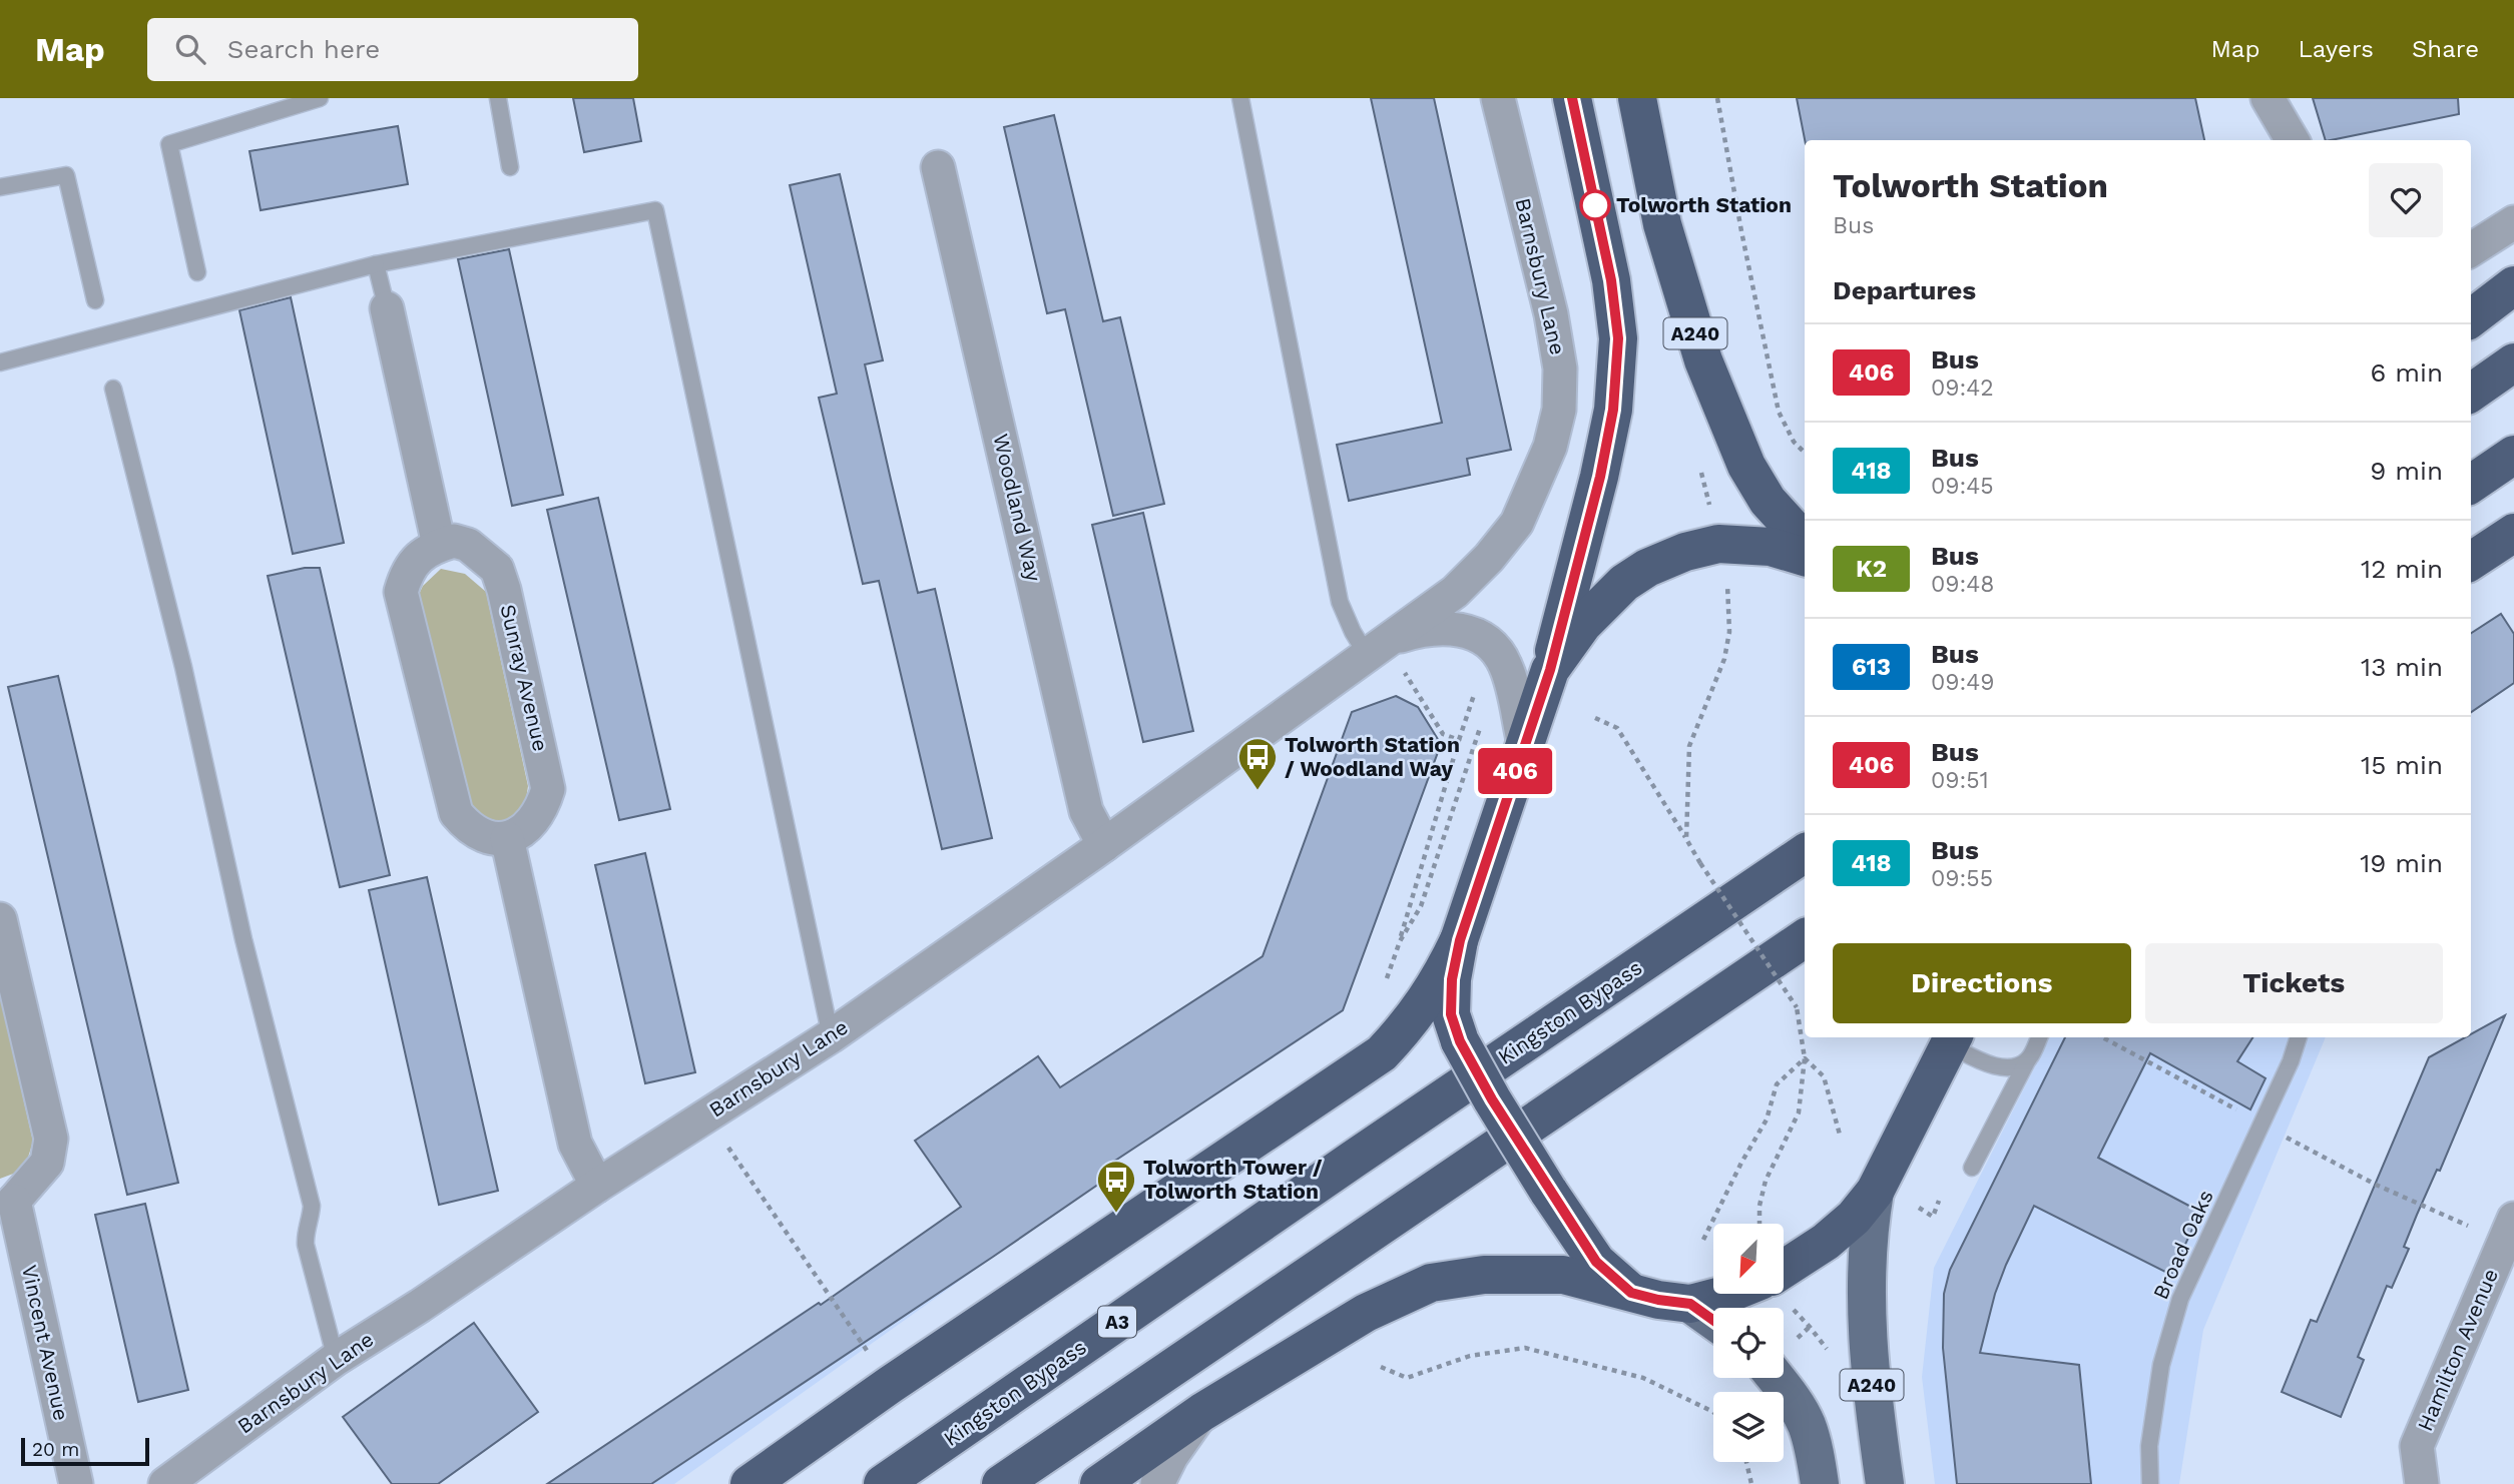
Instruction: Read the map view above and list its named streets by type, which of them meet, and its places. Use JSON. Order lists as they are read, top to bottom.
{
  "streets": {
    "highway": ["A240", "Kingston Bypass", "A3"],
    "street": [
      "Barnsbury Lane",
      "Woodland Way",
      "Sunray Avenue",
      "Vincent Avenue",
      "Hamilton Avenue"
    ],
    "lane": ["Broad Oaks"]
  },
  "crossings": [
    ["Barnsbury Lane", "Woodland Way"]
  ],
  "places": {
    "other": ["Tolworth Station"],
    "bus stop": ["Tolworth Station / Woodland Way", "Tolworth Tower / Tolworth Station"]
  },
  "lines": ["bus line 406"],
  "scale_bar": "20 m",
  "north": "bottom left",
  "page": {
    "header": "Map",
    "search": "Search here",
    "nav": ["Map", "Layers", "Share"],
    "on_map": "406",
    "heading": [
      ["Tolworth Station", "Bus"],
      "Departures"
    ],
    "list": [
      {
        "mark": "406",
        "name": "Bus",
        "note": "09:42",
        "value": "6 min"
      },
      {
        "mark": "418",
        "name": "Bus",
        "note": "09:45",
        "value": "9 min"
      },
      {
        "mark": "K2",
        "name": "Bus",
        "note": "09:48",
        "value": "12 min"
      },
      {
        "mark": "613",
        "name": "Bus",
        "note": "09:49",
        "value": "13 min"
      },
      {
        "mark": "406",
        "name": "Bus",
        "note": "09:51",
        "value": "15 min"
      },
      {
        "mark": "418",
        "name": "Bus",
        "note": "09:55",
        "value": "19 min"
      }
    ],
    "buttons": ["Directions", "Tickets"],
    "scale": "20 m"
  }
}
